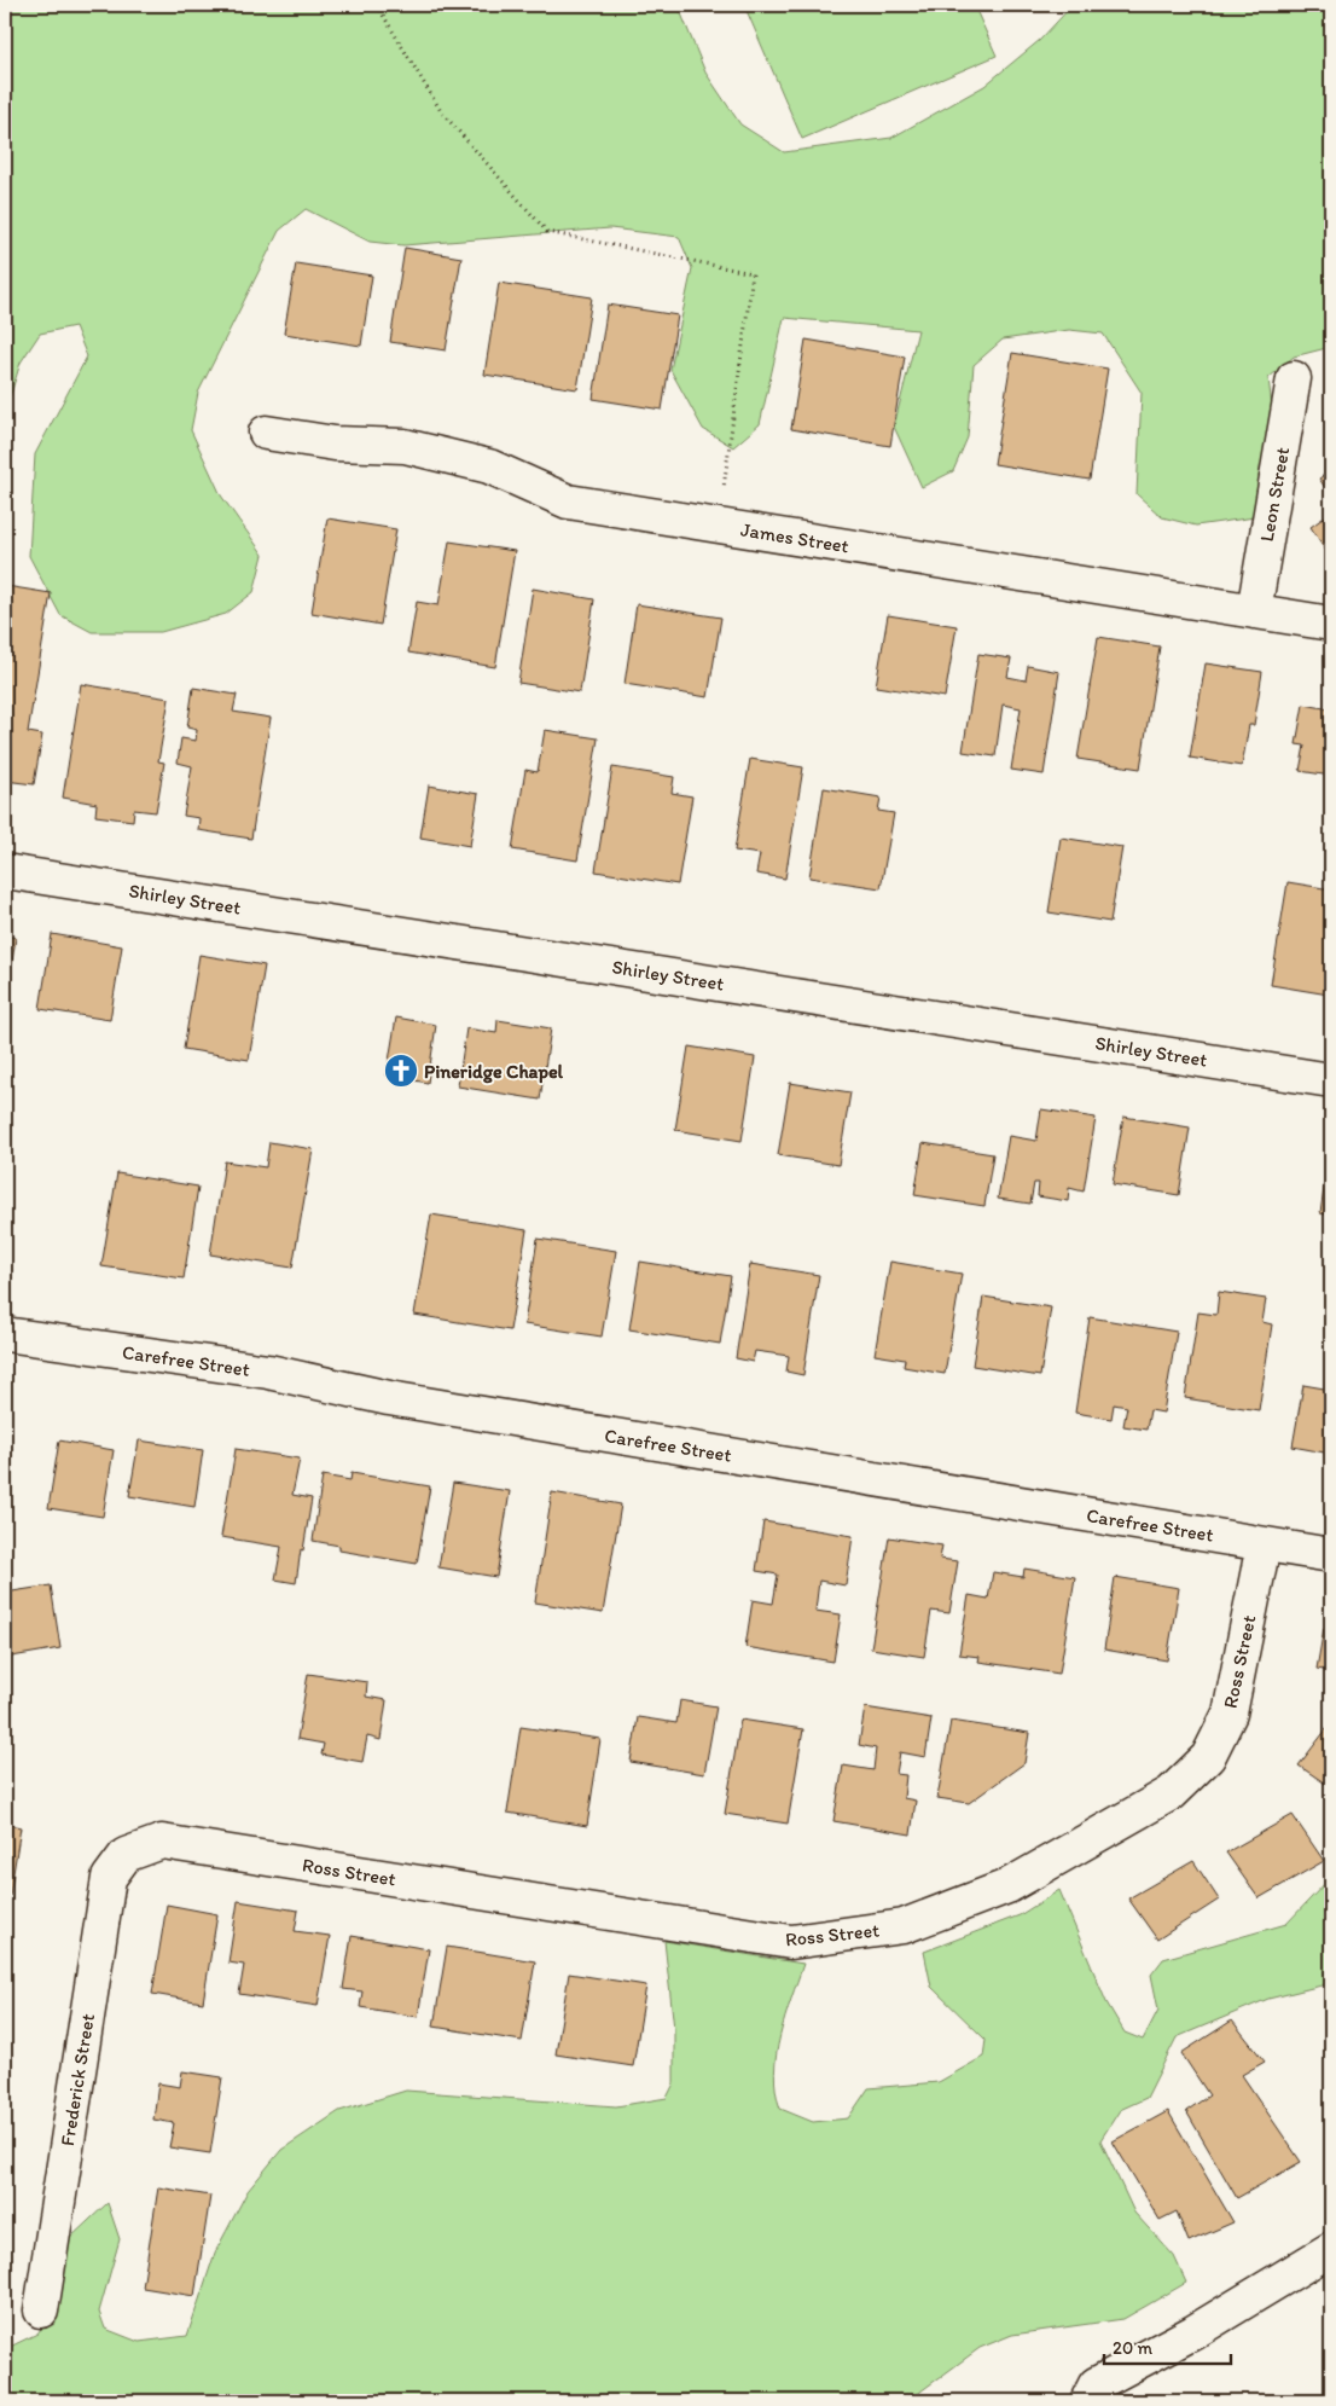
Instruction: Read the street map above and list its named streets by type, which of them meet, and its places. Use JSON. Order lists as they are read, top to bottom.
{
  "streets": {
    "street": [
      "Leon Street",
      "James Street",
      "Shirley Street",
      "Carefree Street",
      "Ross Street",
      "Frederick Street"
    ]
  },
  "crossings": [
    ["Leon Street", "James Street"],
    ["Carefree Street", "Ross Street"],
    ["Ross Street", "Frederick Street"]
  ],
  "places": {
    "church": ["Pineridge Chapel"]
  },
  "scale_bar": "20 m"
}
